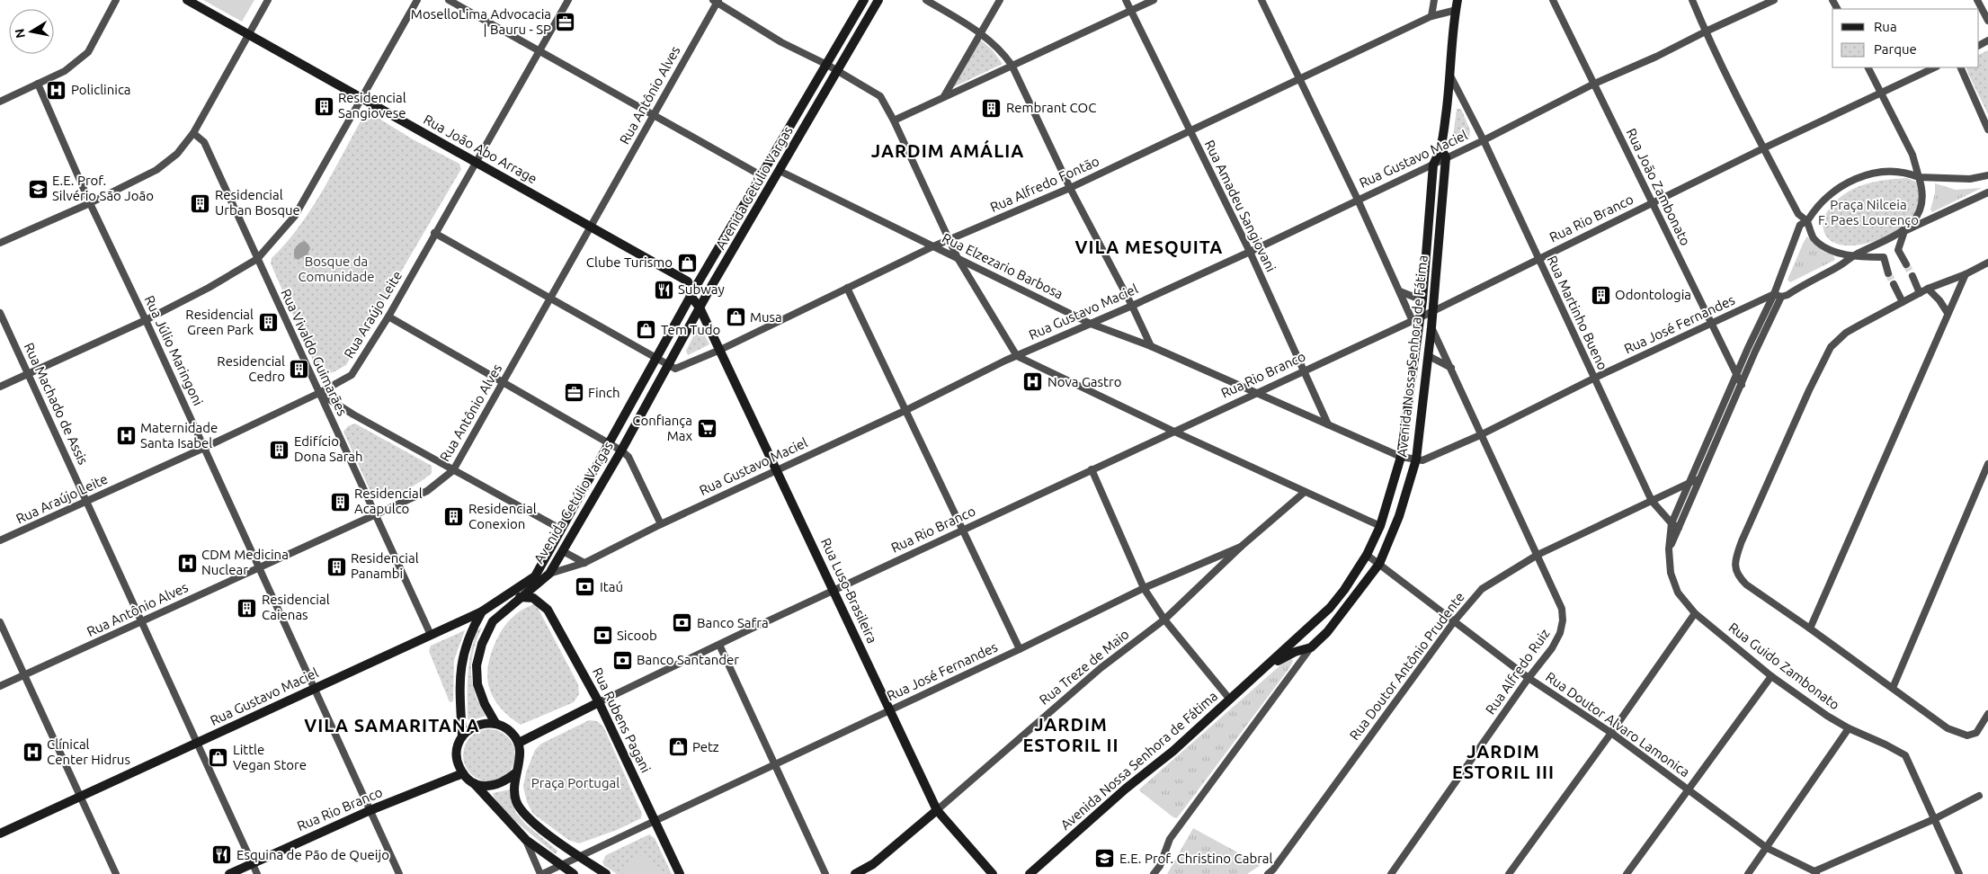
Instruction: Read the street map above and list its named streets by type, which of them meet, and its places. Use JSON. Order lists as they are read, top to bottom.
{
  "streets": {
    "street": [
      "Rua Antônio Alves",
      "Rua João Abo Arrage",
      "Rua Gustavo Maciel",
      "Rua Alfredo Fontão",
      "Rua João Zambonato",
      "Avenida Getúlio Vargas",
      "Rua Amadeu Sangiovani",
      "Rua Rio Branco",
      "Rua Elzezario Barbosa",
      "Rua Martinho Bueno",
      "Rua Araújo Leite",
      "Rua José Fernandes",
      "Rua Júlio Maringoni",
      "Rua Vivaldo Guimarães",
      "Avenida Nossa Senhora de Fátima",
      "Rua Machado de Assis",
      "Rua Luso-Brasileira",
      "Rua Doutor Antônio Prudente",
      "Rua Guido Zambonato",
      "Rua Treze de Maio",
      "Rua Alfredo Ruiz",
      "Rua Rubens Pagani",
      "Rua Doutor Alvaro Lamonica"
    ]
  },
  "crossings": [
    ["Rua Antônio Alves", "Rua João Abo Arrage"],
    ["Rua Antônio Alves", "Rua Júlio Maringoni"],
    ["Rua Antônio Alves", "Rua Vivaldo Guimarães"],
    ["Rua Antônio Alves", "Rua Machado de Assis"],
    ["Rua João Abo Arrage", "Avenida Getúlio Vargas"],
    ["Rua João Abo Arrage", "Rua Araújo Leite"],
    ["Rua Gustavo Maciel", "Rua João Zambonato"],
    ["Rua Gustavo Maciel", "Avenida Getúlio Vargas"],
    ["Rua Gustavo Maciel", "Rua Amadeu Sangiovani"],
    ["Rua Gustavo Maciel", "Rua Elzezario Barbosa"],
    ["Rua Gustavo Maciel", "Rua Martinho Bueno"],
    ["Rua Gustavo Maciel", "Rua Júlio Maringoni"],
    ["Rua Gustavo Maciel", "Rua Vivaldo Guimarães"],
    ["Rua Gustavo Maciel", "Avenida Nossa Senhora de Fátima"],
    ["Rua Gustavo Maciel", "Rua Machado de Assis"],
    ["Rua Gustavo Maciel", "Rua Luso-Brasileira"],
    ["Rua Alfredo Fontão", "Avenida Getúlio Vargas"],
    ["Rua Alfredo Fontão", "Rua Amadeu Sangiovani"],
    ["Rua Alfredo Fontão", "Rua Elzezario Barbosa"],
    ["Rua Alfredo Fontão", "Avenida Nossa Senhora de Fátima"],
    ["Rua Alfredo Fontão", "Rua Luso-Brasileira"],
    ["Rua João Zambonato", "Rua Rio Branco"],
    ["Rua João Zambonato", "Rua José Fernandes"],
    ["Rua João Zambonato", "Rua Guido Zambonato"],
    ["Avenida Getúlio Vargas", "Rua Elzezario Barbosa"],
    ["Avenida Getúlio Vargas", "Rua Luso-Brasileira"],
    ["Rua Amadeu Sangiovani", "Rua Rio Branco"],
    ["Rua Amadeu Sangiovani", "Rua Elzezario Barbosa"],
    ["Rua Rio Branco", "Rua Elzezario Barbosa"],
    ["Rua Rio Branco", "Rua Martinho Bueno"],
    ["Rua Rio Branco", "Rua Júlio Maringoni"],
    ["Rua Rio Branco", "Avenida Nossa Senhora de Fátima"],
    ["Rua Rio Branco", "Rua Machado de Assis"],
    ["Rua Rio Branco", "Rua Luso-Brasileira"],
    ["Rua Rio Branco", "Rua Rubens Pagani"],
    ["Rua Elzezario Barbosa", "Rua José Fernandes"],
    ["Rua Elzezario Barbosa", "Avenida Nossa Senhora de Fátima"],
    ["Rua Martinho Bueno", "Rua José Fernandes"],
    ["Rua Martinho Bueno", "Avenida Nossa Senhora de Fátima"],
    ["Rua Martinho Bueno", "Rua Doutor Antônio Prudente"],
    ["Rua Martinho Bueno", "Rua Guido Zambonato"],
    ["Rua Araújo Leite", "Rua Júlio Maringoni"],
    ["Rua Araújo Leite", "Rua Vivaldo Guimarães"],
    ["Rua Araújo Leite", "Rua Machado de Assis"],
    ["Rua José Fernandes", "Avenida Nossa Senhora de Fátima"],
    ["Rua José Fernandes", "Rua Luso-Brasileira"],
    ["Rua José Fernandes", "Rua Guido Zambonato"],
    ["Rua José Fernandes", "Rua Treze de Maio"],
    ["Rua José Fernandes", "Rua Alfredo Ruiz"],
    ["Rua José Fernandes", "Rua Rubens Pagani"],
    ["Avenida Nossa Senhora de Fátima", "Rua Alfredo Ruiz"],
    ["Avenida Nossa Senhora de Fátima", "Rua Doutor Alvaro Lamonica"],
    ["Rua Luso-Brasileira", "Rua Treze de Maio"],
    ["Rua Doutor Antônio Prudente", "Rua Guido Zambonato"],
    ["Rua Doutor Antônio Prudente", "Rua Alfredo Ruiz"],
    ["Rua Doutor Antônio Prudente", "Rua Doutor Alvaro Lamonica"],
    ["Rua Alfredo Ruiz", "Rua Doutor Alvaro Lamonica"]
  ],
  "districts": [
    "JARDIM AMÁLIA",
    "VILA MESQUITA",
    "JARDIM ESTORIL II",
    "VILA SAMARITANA",
    "JARDIM ESTORIL III"
  ],
  "parks": ["Praça Nilceia F. Paes Lourenço", "Bosque da Comunidade", "Praça Portugal"],
  "places": {
    "office": ["MoselloLima Advocacia | Bauru - SP", "Finch"],
    "hospital": [
      "Policlinica",
      "Nova Gastro",
      "Maternidade Santa Isabel",
      "CDM Medicina Nuclear",
      "Clínical Center Hidrus"
    ],
    "building": [
      "Residencial Sangiovese",
      "Rembrant COC",
      "Residencial Urban Bosque",
      "Odontologia",
      "Residencial Green Park",
      "Residencial Cedro",
      "Edifício Dona Sarah",
      "Residencial Acapulco",
      "Residencial Conexion",
      "Residencial Panambi",
      "Residencial Caienas"
    ],
    "school or university": ["E.E. Prof. Silvério São João", "E.E. Prof. Christino Cabral"],
    "shop": [
      "Clube Turismo",
      "Musa",
      "Tem Tudo",
      "Petz",
      "Little Vegan Store"
    ],
    "restaurant": ["Subway", "Esquina de Pão de Queijo"],
    "supermarket": ["Confiança Max"],
    "bank": [
      "Itaú",
      "Banco Safra",
      "Sicoob",
      "Banco Santander"
    ]
  },
  "legend": ["Rua", "Parque"],
  "north": "left"
}
